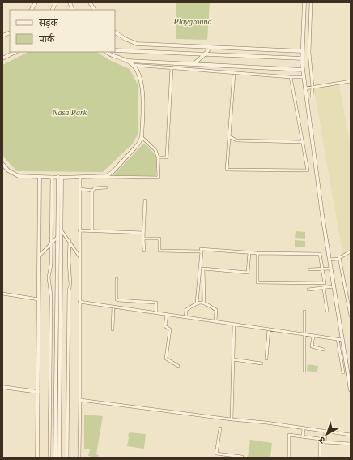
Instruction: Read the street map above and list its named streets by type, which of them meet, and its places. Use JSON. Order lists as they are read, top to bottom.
{
  "parks": ["Playground", "Nasa Park"],
  "legend": ["सड़क", "पार्क"],
  "north": "bottom left"
}
